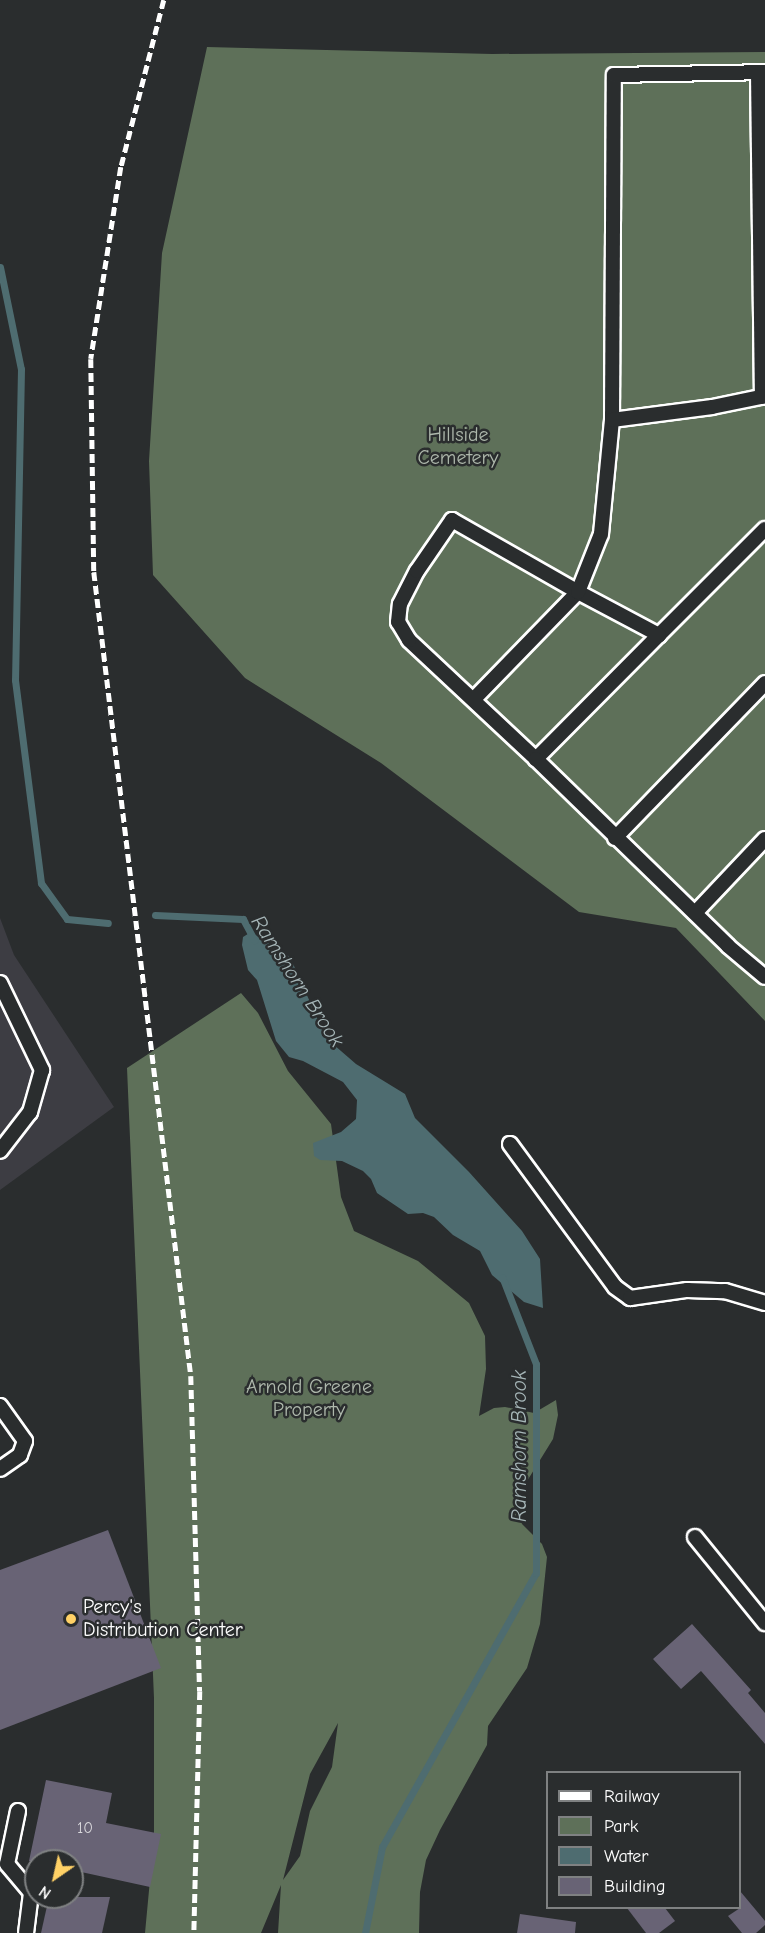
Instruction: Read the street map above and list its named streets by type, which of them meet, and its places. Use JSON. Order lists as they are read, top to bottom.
{
  "water": ["Ramshorn Brook"],
  "parks": ["Hillside Cemetery", "Arnold Greene Property"],
  "places": ["Percy's Distribution Center"],
  "house_numbers": ["10"],
  "legend": [
    "Railway",
    "Park",
    "Water",
    "Building"
  ],
  "north": "bottom left"
}
